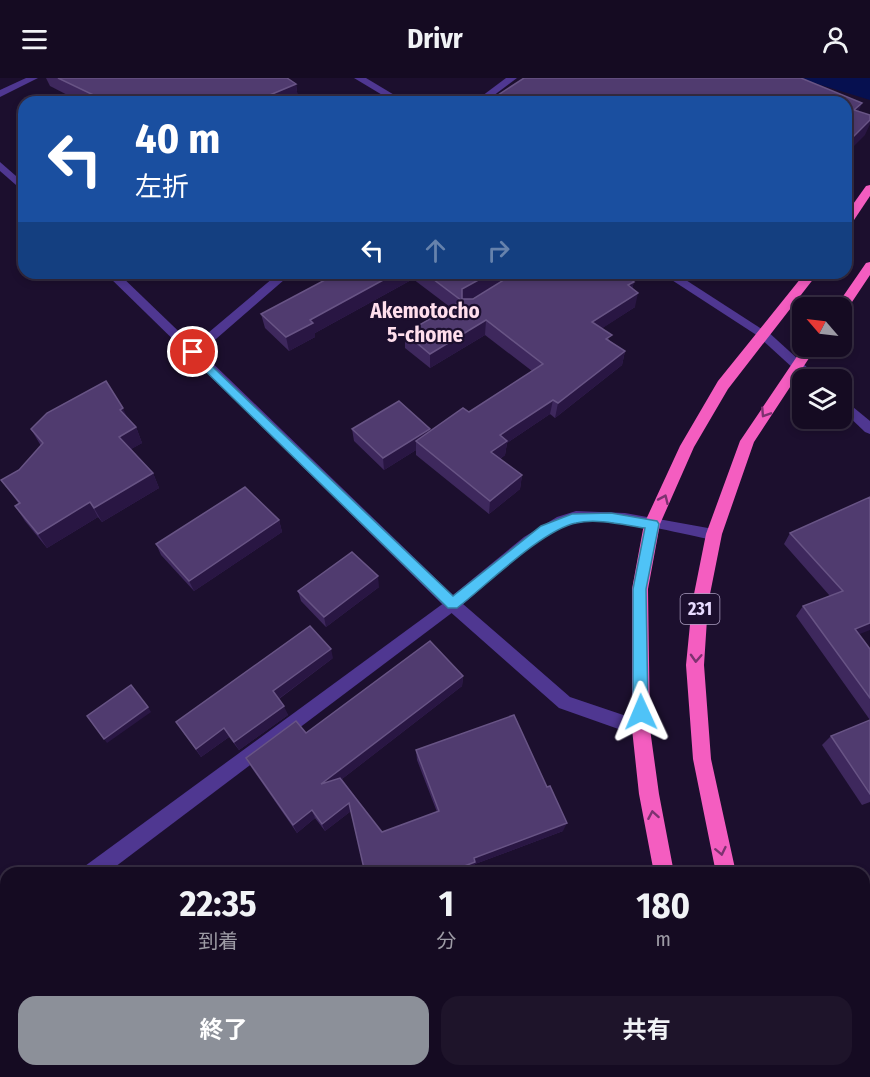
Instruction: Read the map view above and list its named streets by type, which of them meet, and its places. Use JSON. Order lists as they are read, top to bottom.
{
  "streets": {
    "highway": ["231"]
  },
  "districts": ["Akemotocho 5-chome"],
  "north": "top left",
  "page": {
    "header": "Drivr",
    "turn": ["40 m", "左折"],
    "eta": [
      "22:35",
      "到着",
      "1",
      "分",
      "180",
      "m"
    ],
    "buttons": ["終了", "共有"]
  }
}
